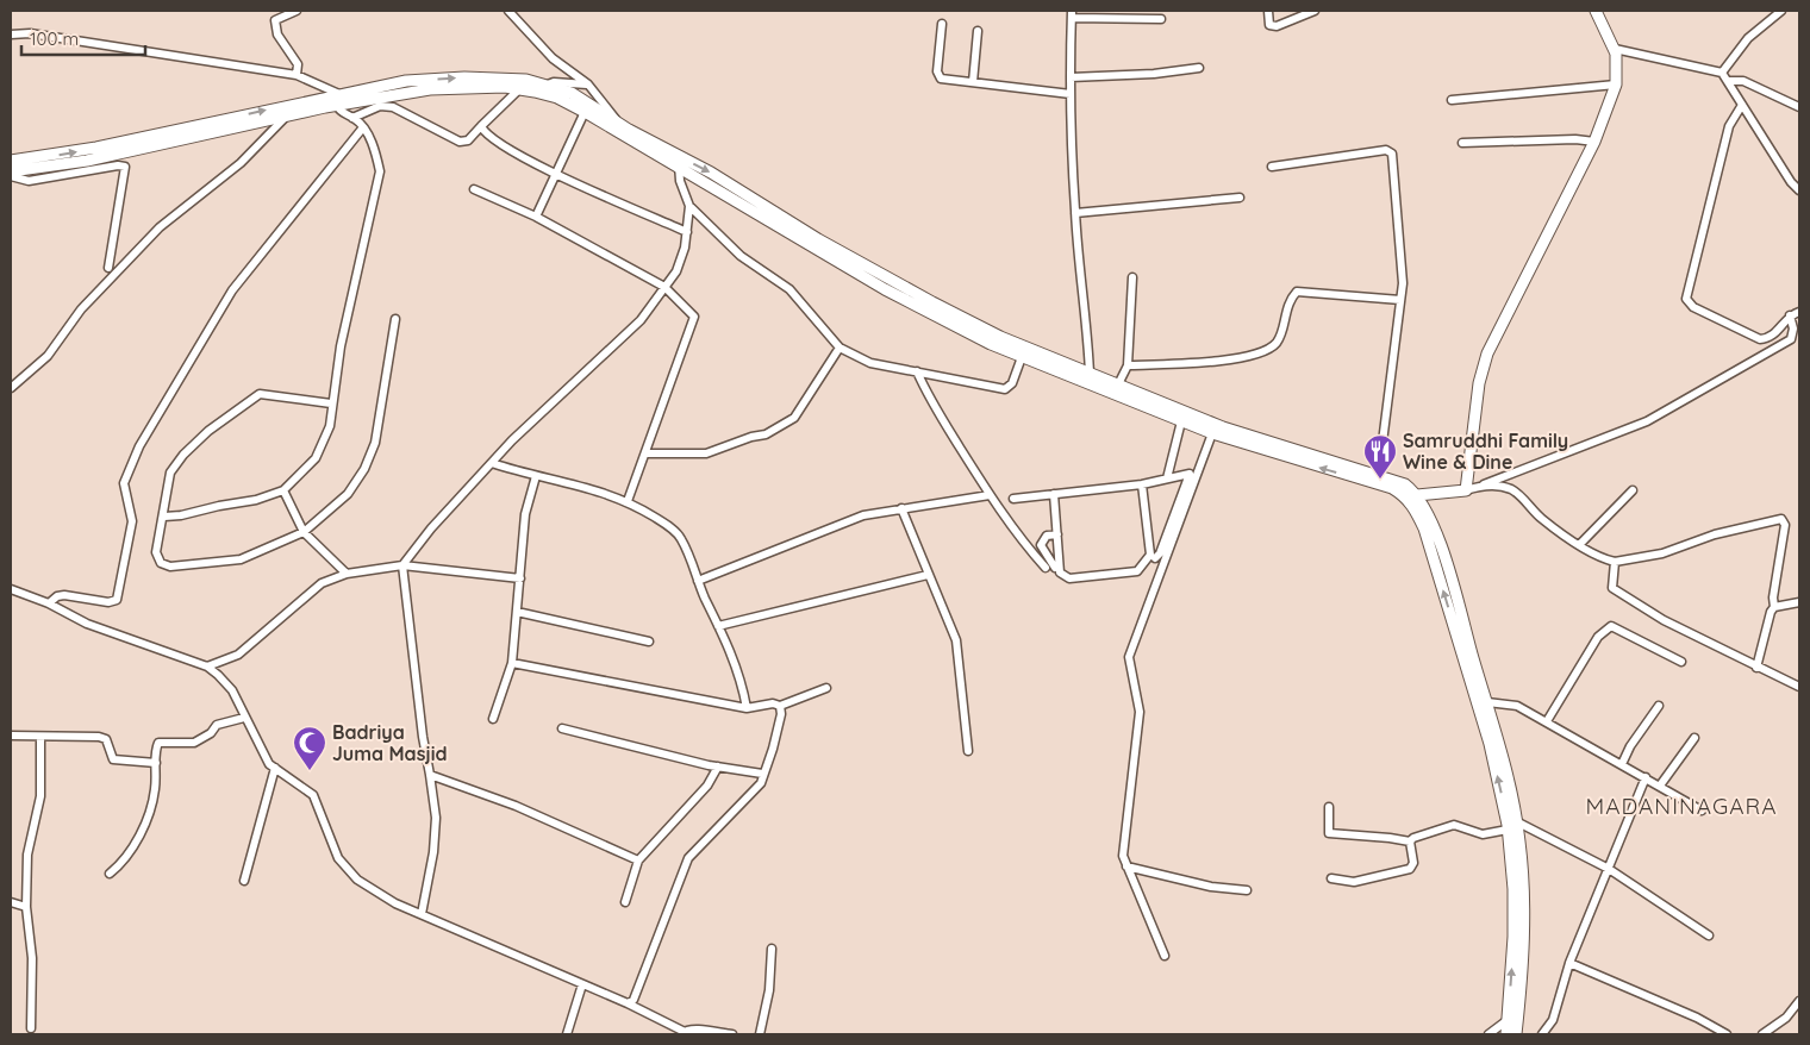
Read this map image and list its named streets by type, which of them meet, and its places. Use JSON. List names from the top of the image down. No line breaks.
{"districts":["MADANINAGARA"],"places":{"restaurant":["Samruddhi Family Wine & Dine"],"mosque":["Badriya Juma Masjid"]},"scale_bar":"100 m"}
